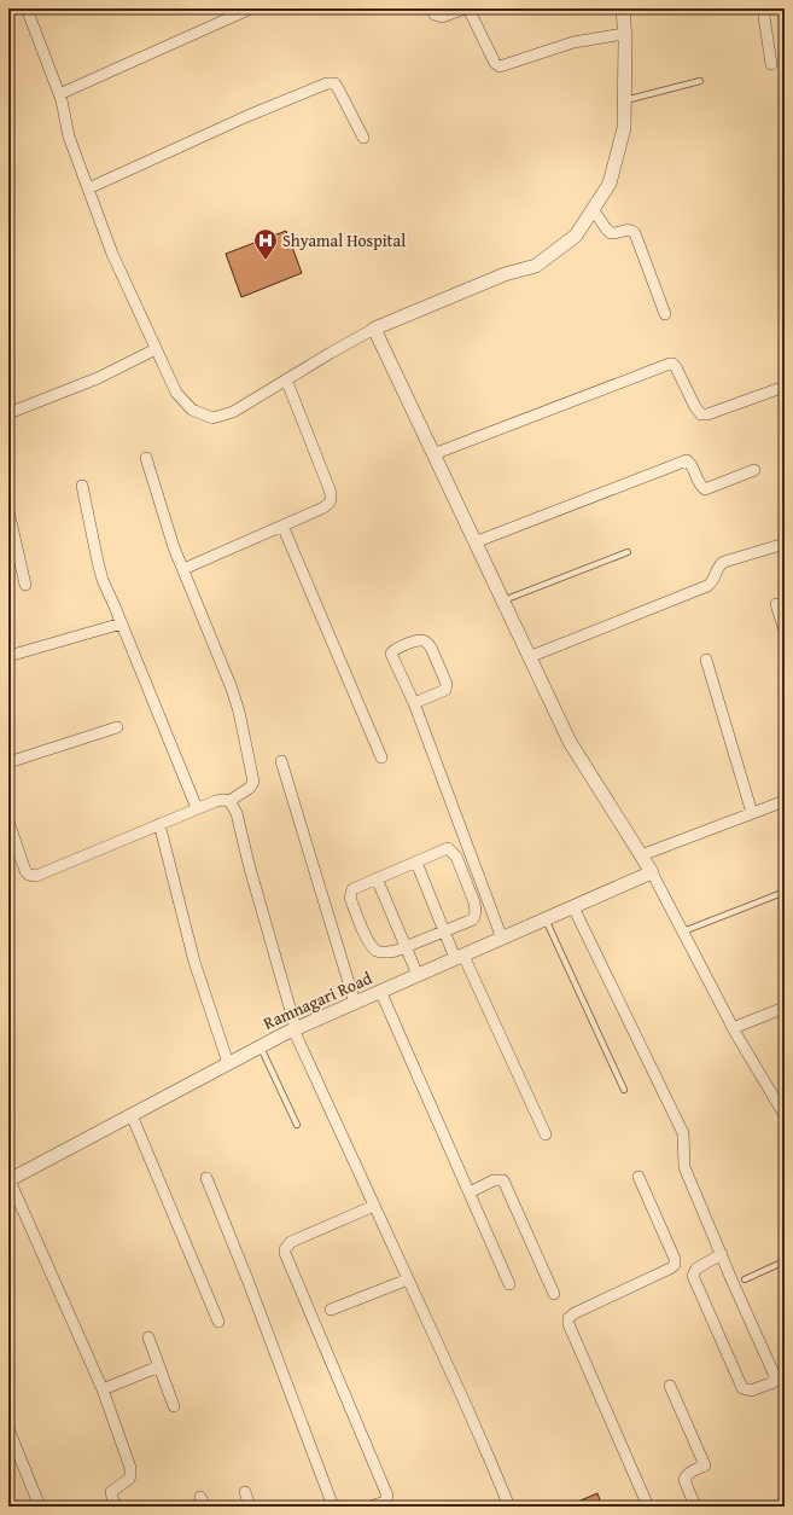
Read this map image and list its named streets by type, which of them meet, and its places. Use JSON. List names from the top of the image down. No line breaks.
{"streets":{"street":["Ramnagari Road"]},"places":{"hospital":["Shyamal Hospital"]}}
